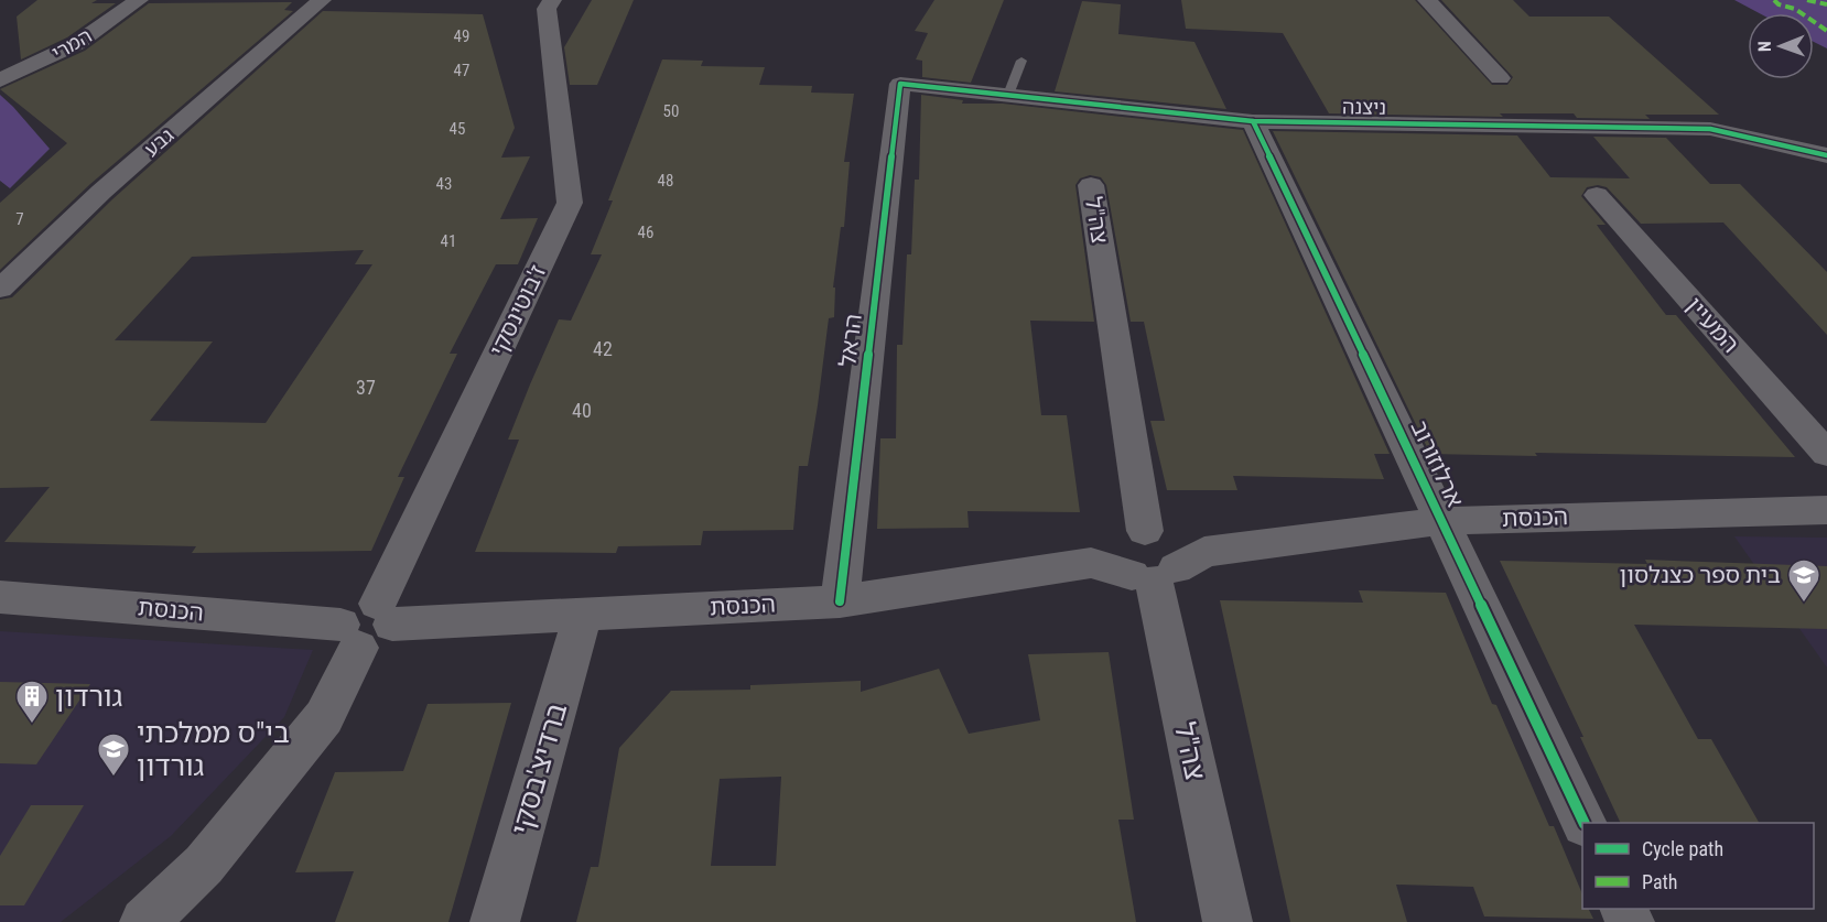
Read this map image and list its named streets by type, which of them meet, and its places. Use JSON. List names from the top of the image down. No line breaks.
{"streets":{"street":["המרי","ניצנה","גבע","צה\"ל","ז'בוטינסקי","המעיין","הראל","ארלוזורוב","הכנסת","ברדיצ'בסקי"]},"crossings":[["ניצנה","הראל"],["ניצנה","ארלוזורוב"],["צה\"ל","הכנסת"],["ז'בוטינסקי","הכנסת"],["הראל","הכנסת"],["ארלוזורוב","הכנסת"],["הכנסת","ברדיצ'בסקי"]],"places":{"school or university":["בית ספר כצנלסון","בי\"ס ממלכתי גורדון"],"building":["גורדון"]},"house_numbers":["49","47","50","45","48","43","7","46","41","42","37","40"],"legend":["Cycle path","Path"],"north":"left"}
